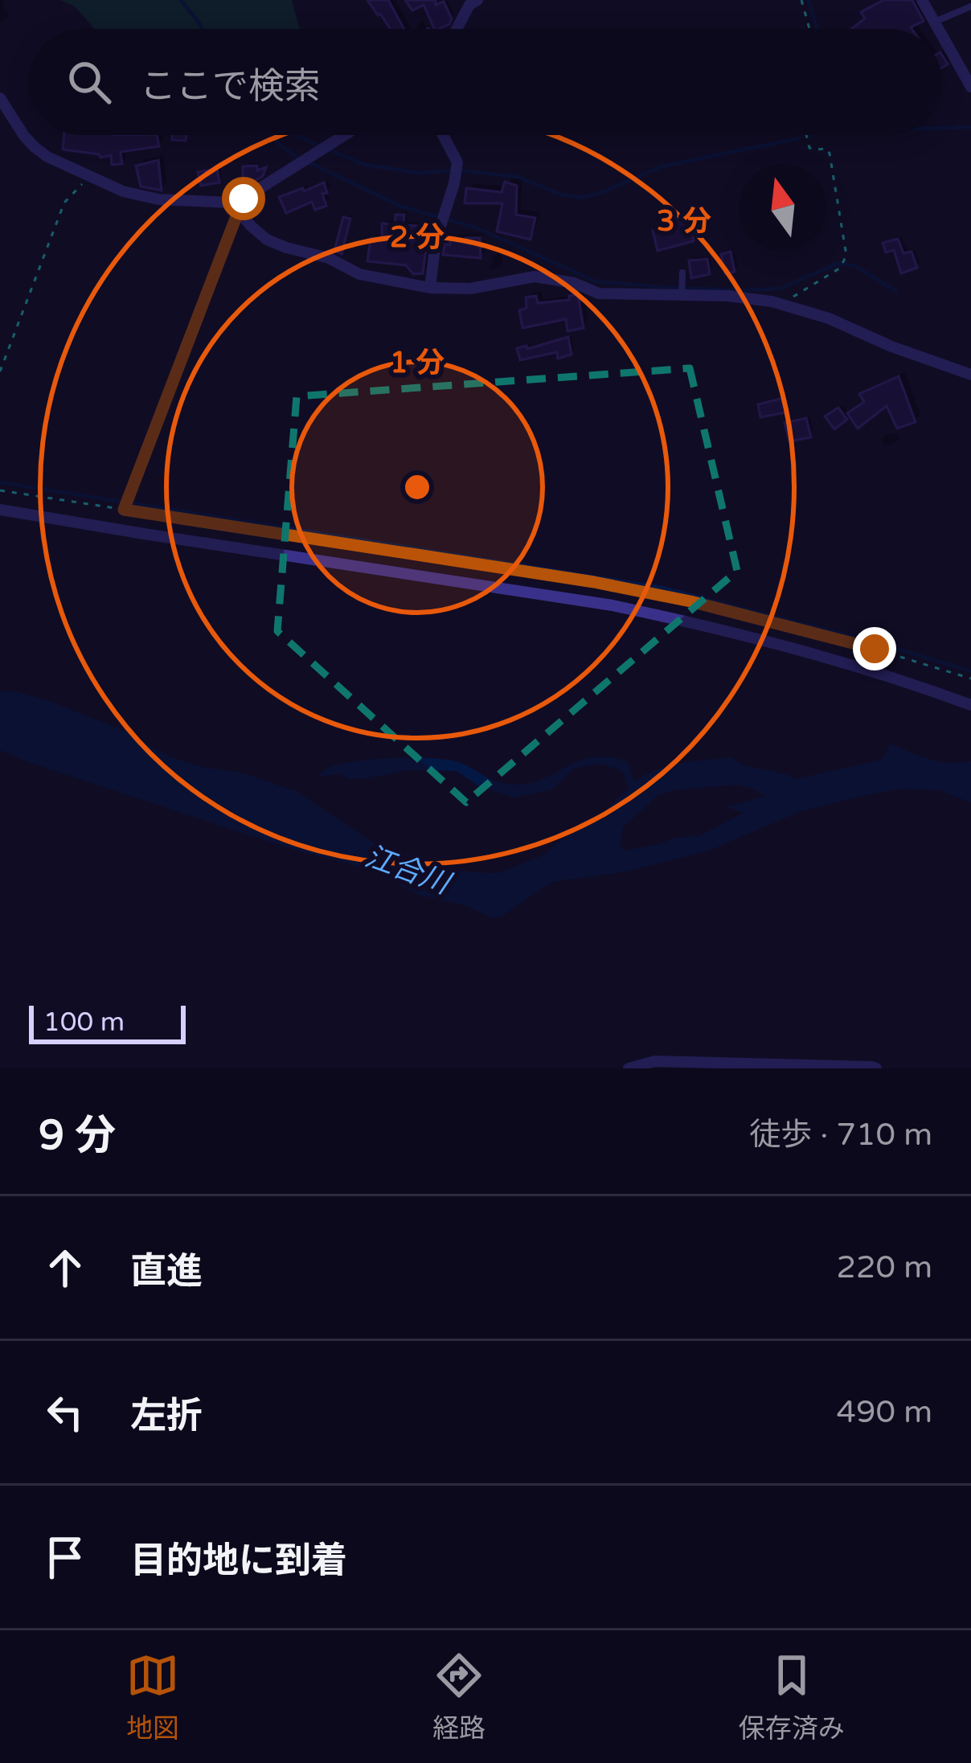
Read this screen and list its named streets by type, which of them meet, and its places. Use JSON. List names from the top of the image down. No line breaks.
{"water":["江合川"],"scale_bar":"100 m","north":"top","page":{"search":"ここで検索","scale":"100 m","heading":["9 分","徒歩 · 710 m"],"list":[["直進","220 m"],["左折","490 m"],"目的地に到着"],"nav":["地図","経路","保存済み"]},"rings":["3 分","2 分","1 分"]}
